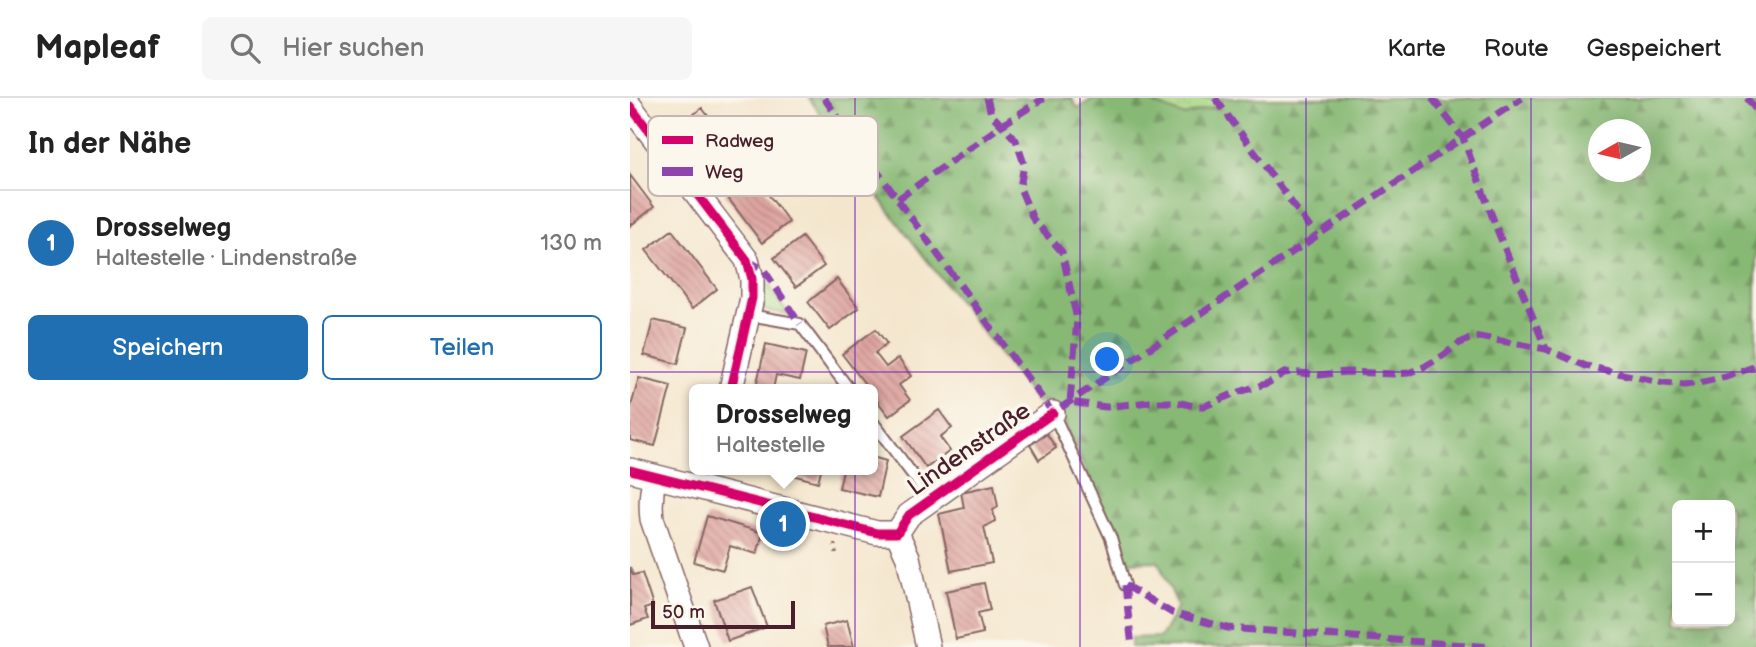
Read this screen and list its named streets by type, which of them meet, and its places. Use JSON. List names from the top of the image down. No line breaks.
{"streets":{"street":["Lindenstraße"]},"legend":["Radweg","Weg"],"scale_bar":"50 m","north":"left","page":{"header":"Mapleaf","search":"Hier suchen","nav":["Karte","Route","Gespeichert"],"heading":"In der Nähe","list":[{"mark":"1","name":"Drosselweg","note":"Haltestelle · Lindenstraße","value":"130 m"}],"buttons":["Speichern","Teilen"],"popup":["Drosselweg","Haltestelle"],"pins":"1","map_buttons":["+","−"],"scale":"50 m"}}
